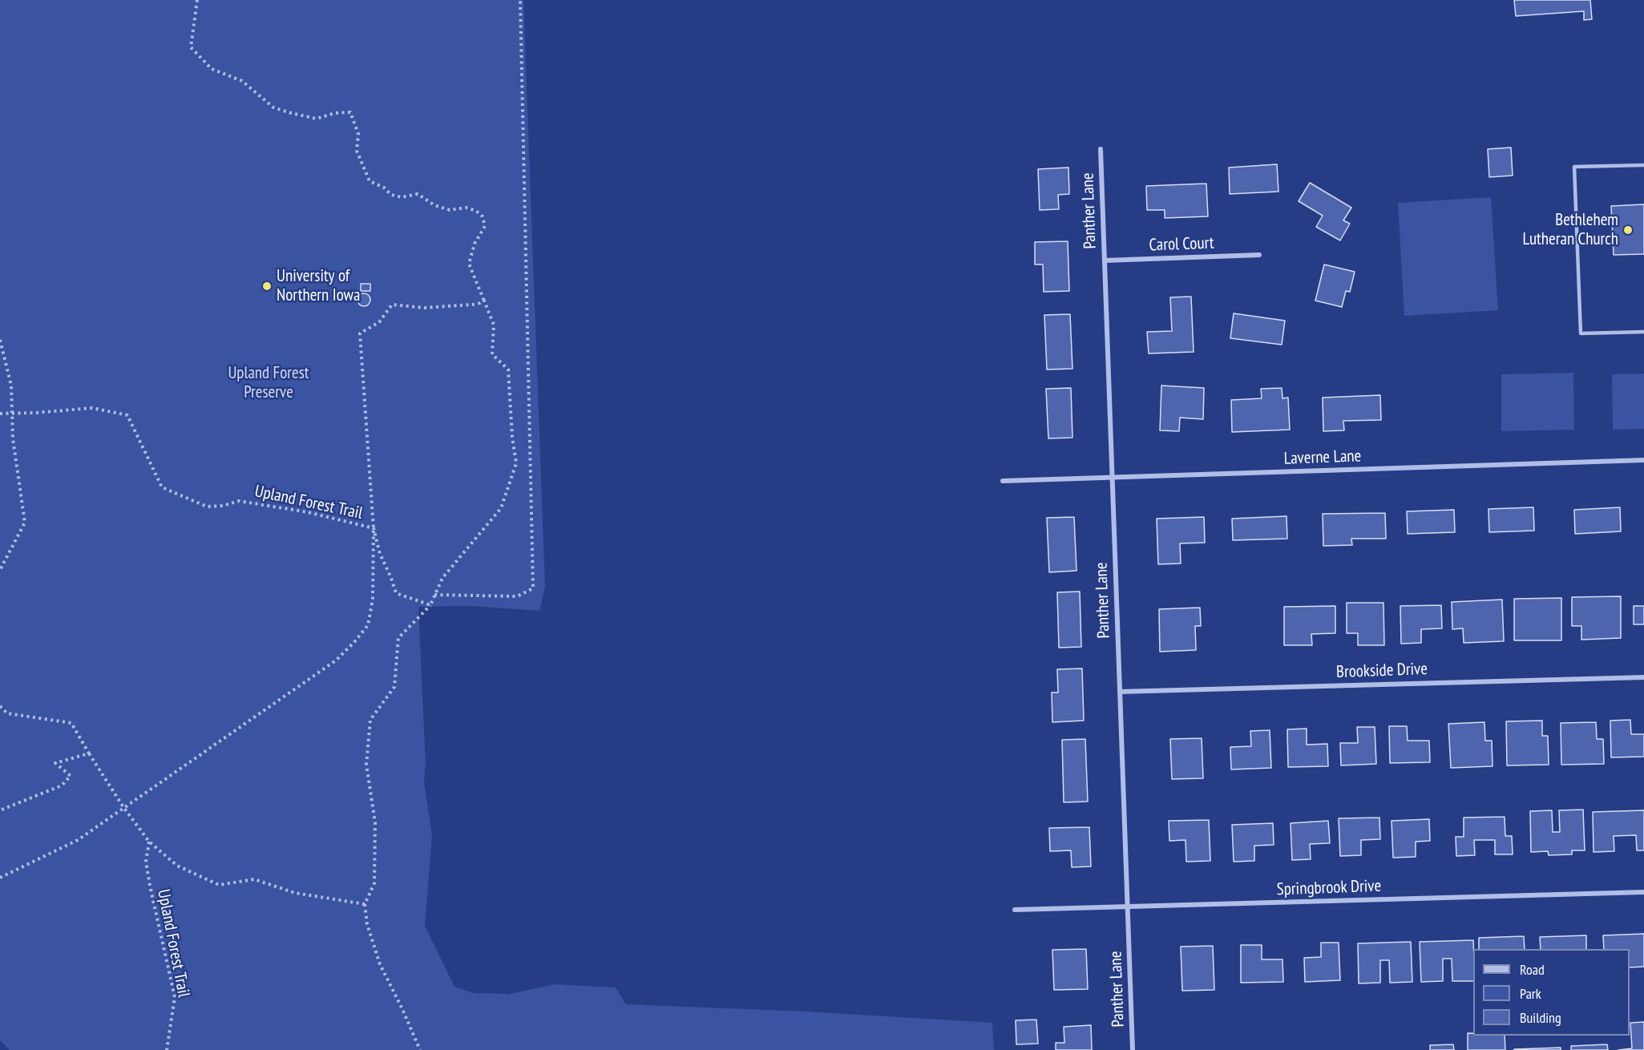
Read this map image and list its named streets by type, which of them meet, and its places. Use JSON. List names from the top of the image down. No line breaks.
{"streets":{"street":["Panther Lane","Carol Court","Laverne Lane","Brookside Drive","Springbrook Drive"],"path":["Upland Forest Trail"]},"crossings":[["Panther Lane","Carol Court"],["Panther Lane","Laverne Lane"],["Panther Lane","Brookside Drive"],["Panther Lane","Springbrook Drive"]],"parks":["Upland Forest Preserve"],"places":["Bethlehem Lutheran Church","University of Northern Iowa"],"legend":["Road","Park","Building"]}
